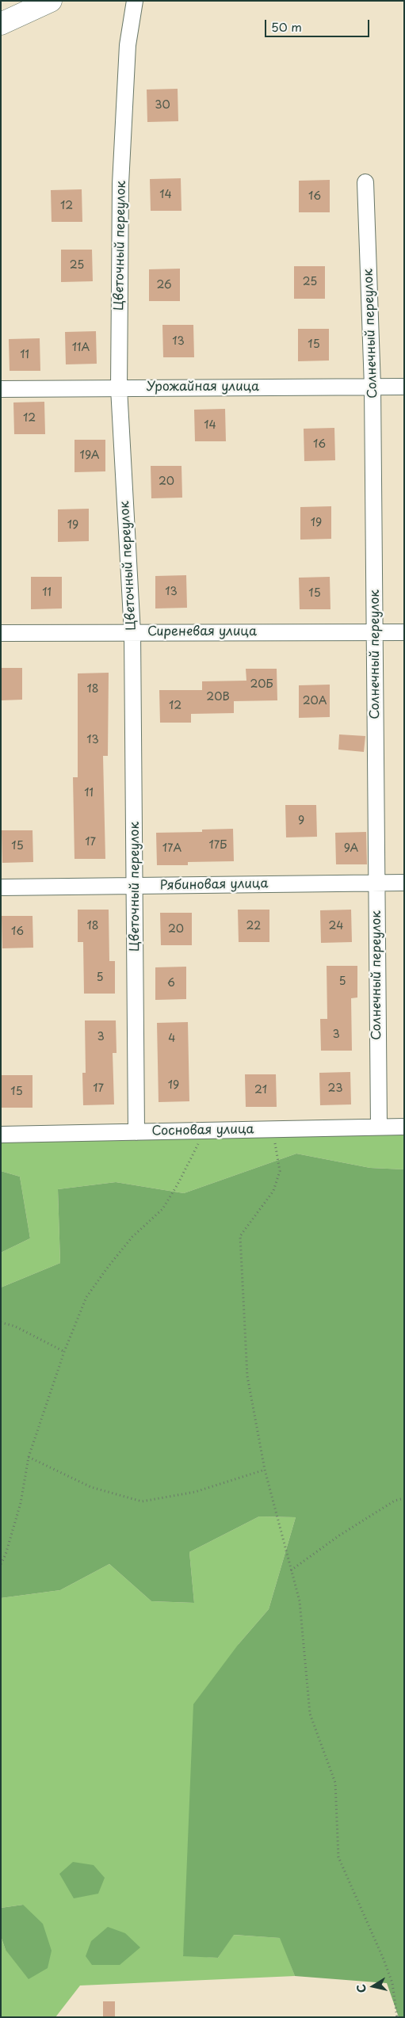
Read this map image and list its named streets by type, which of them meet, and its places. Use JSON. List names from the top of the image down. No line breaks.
{"streets":{"street":["Цветочный переулок","Солнечный переулок","Урожайная улица","Сиреневая улица","Рябиновая улица","Сосновая улица"]},"crossings":[["Цветочный переулок","Урожайная улица"],["Цветочный переулок","Сиреневая улица"],["Цветочный переулок","Рябиновая улица"],["Цветочный переулок","Сосновая улица"],["Солнечный переулок","Урожайная улица"],["Солнечный переулок","Сиреневая улица"],["Солнечный переулок","Рябиновая улица"],["Солнечный переулок","Сосновая улица"]],"house_numbers":["30","14","16","12","25","25","26","13","15","11А","11","12","14","16","19А","20","19","19","13","11","15","20Б","18","20В","20А","12","13","11","9","17","17Б","15","17А","9А","18","22","24","20","16","5","5","6","3","3","4","19","17","23","21","15"],"scale_bar":"50 m","north":"left"}
